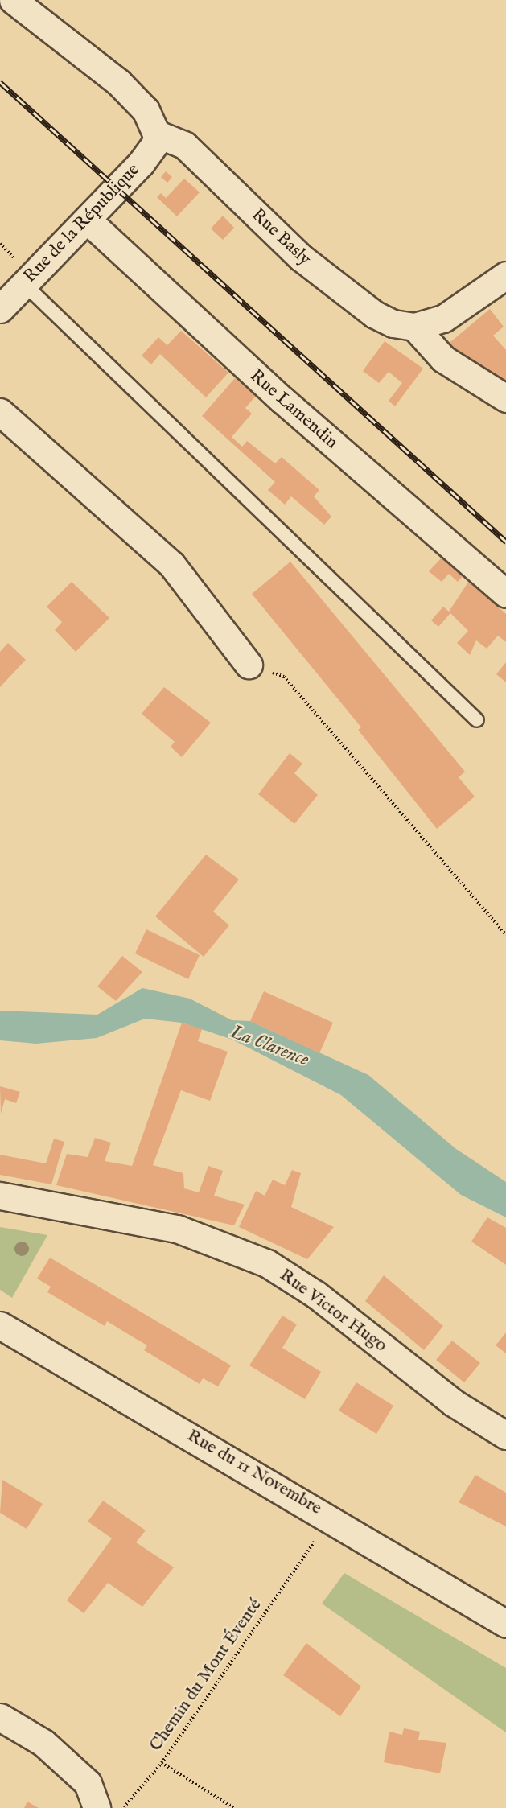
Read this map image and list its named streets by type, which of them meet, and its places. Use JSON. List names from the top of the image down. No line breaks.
{"streets":{"street":["Rue de la République","Rue Basly","Rue Lamendin","Rue Victor Hugo","Rue du 11 Novembre"],"path":["Chemin du Mont Éventé"]},"crossings":[["Rue de la République","Rue Basly"],["Rue de la République","Rue Lamendin"]],"water":["La Clarence"]}
